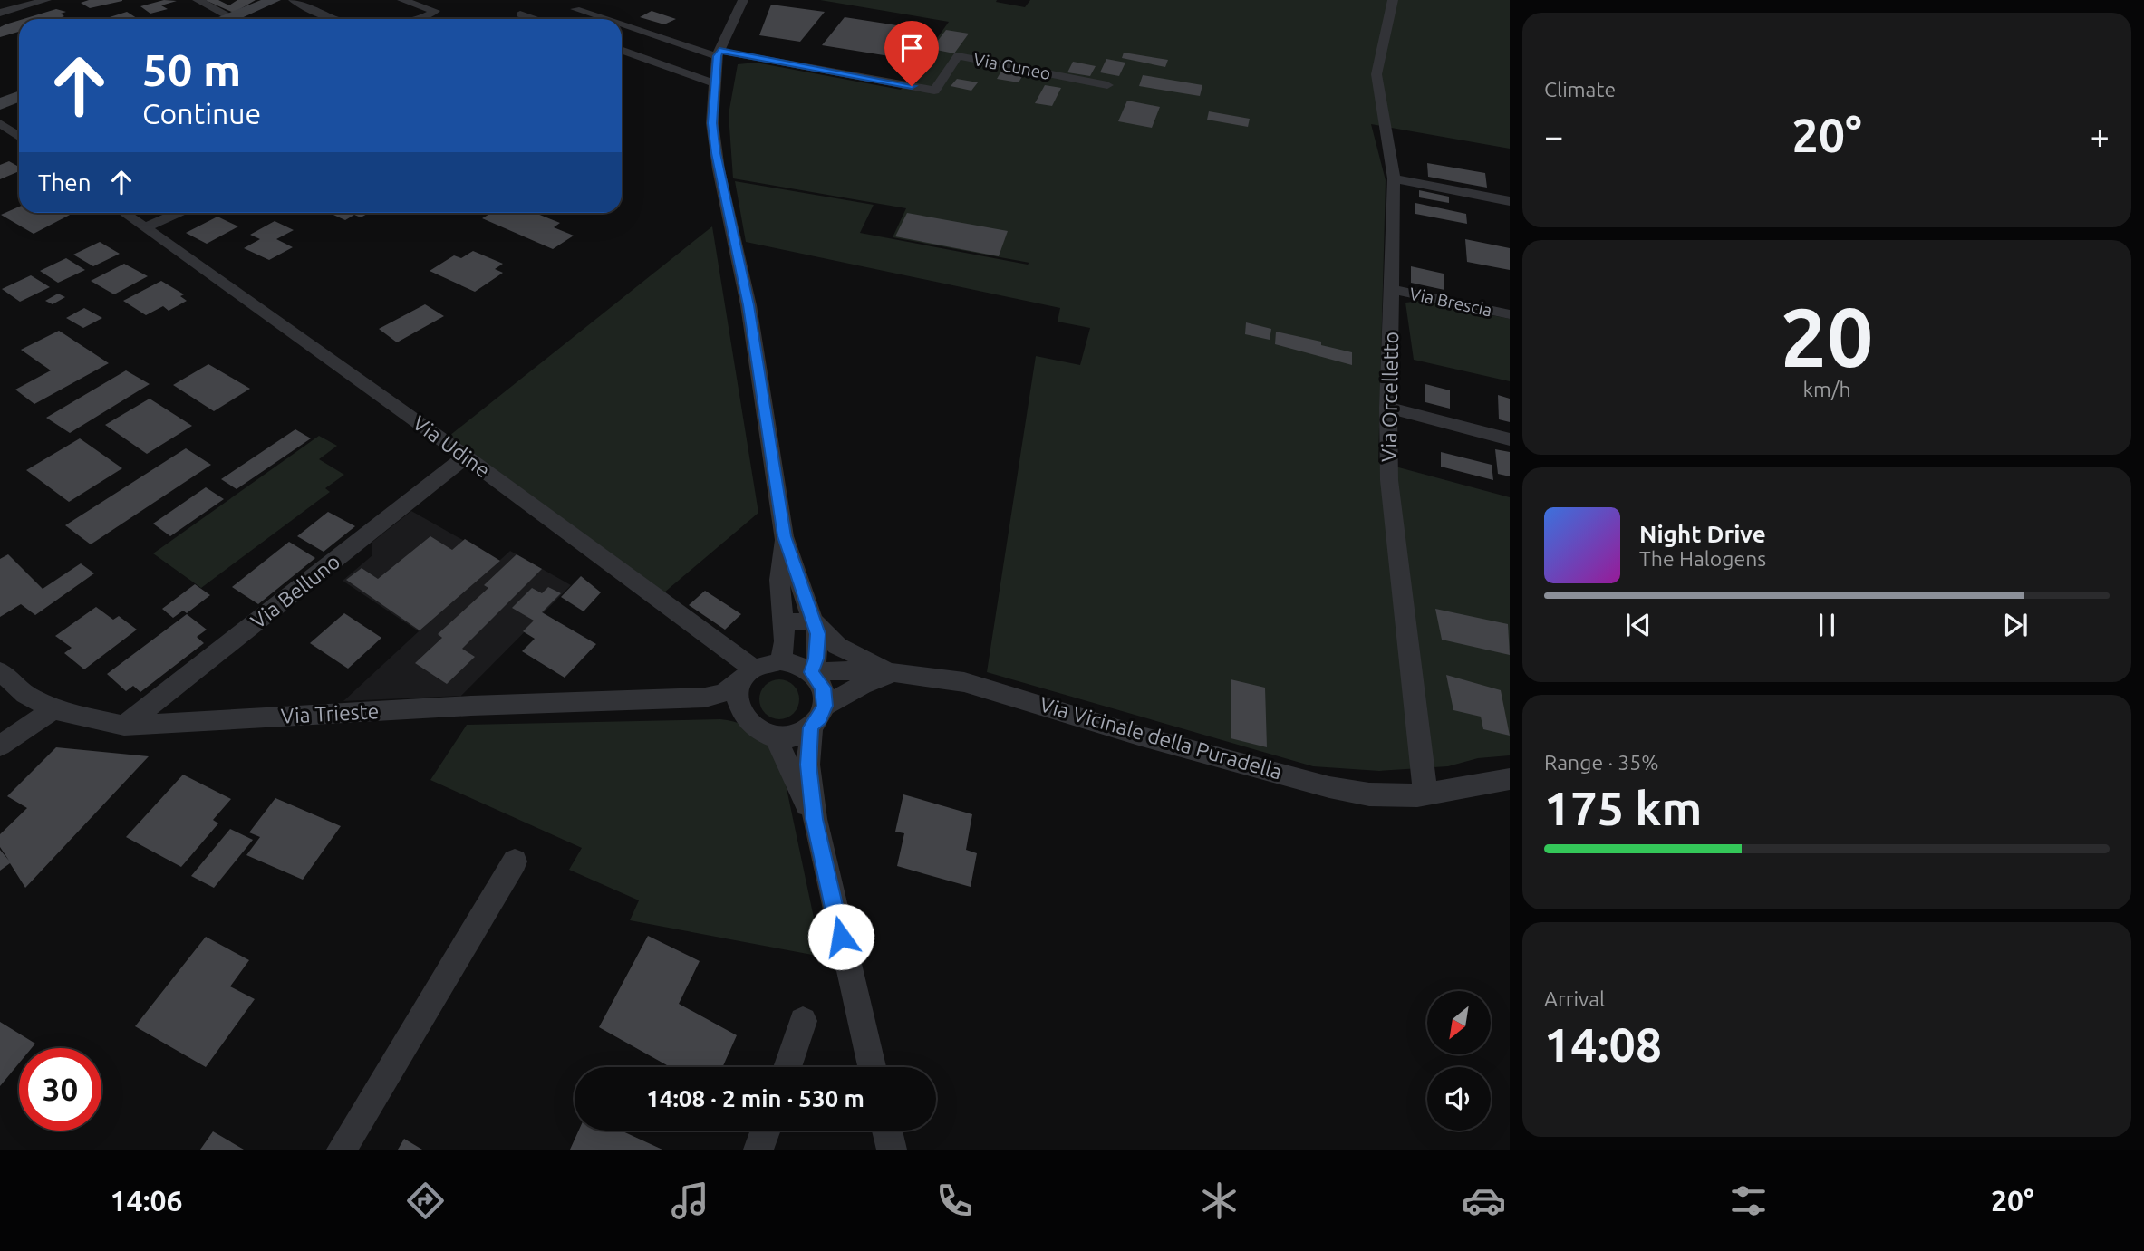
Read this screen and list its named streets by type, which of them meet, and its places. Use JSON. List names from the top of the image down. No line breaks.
{"streets":{"street":["Via Cuneo","Via Brescia","Via Orcelletto","Via Udine","Via Belluno","Via Trieste","Via Vicinale della Puradella"]},"crossings":[["Via Brescia","Via Orcelletto"],["Via Orcelletto","Via Vicinale della Puradella"],["Via Udine","Via Belluno"],["Via Udine","Via Trieste"],["Via Udine","Via Vicinale della Puradella"],["Via Belluno","Via Trieste"],["Via Trieste","Via Vicinale della Puradella"]],"north":"bottom left","page":{"tile":["Climate",["20","km/h"],["Range · 35%","175 km"],["Arrival","14:08"]],"turn":["50 m","Continue"],"heat":["−","20°","+"],"then":"Then","song":["Night Drive","The Halogens"],"limit":"30","trip":"14:08 · 2 min · 530 m","tabs":["14:06","20°"]}}
